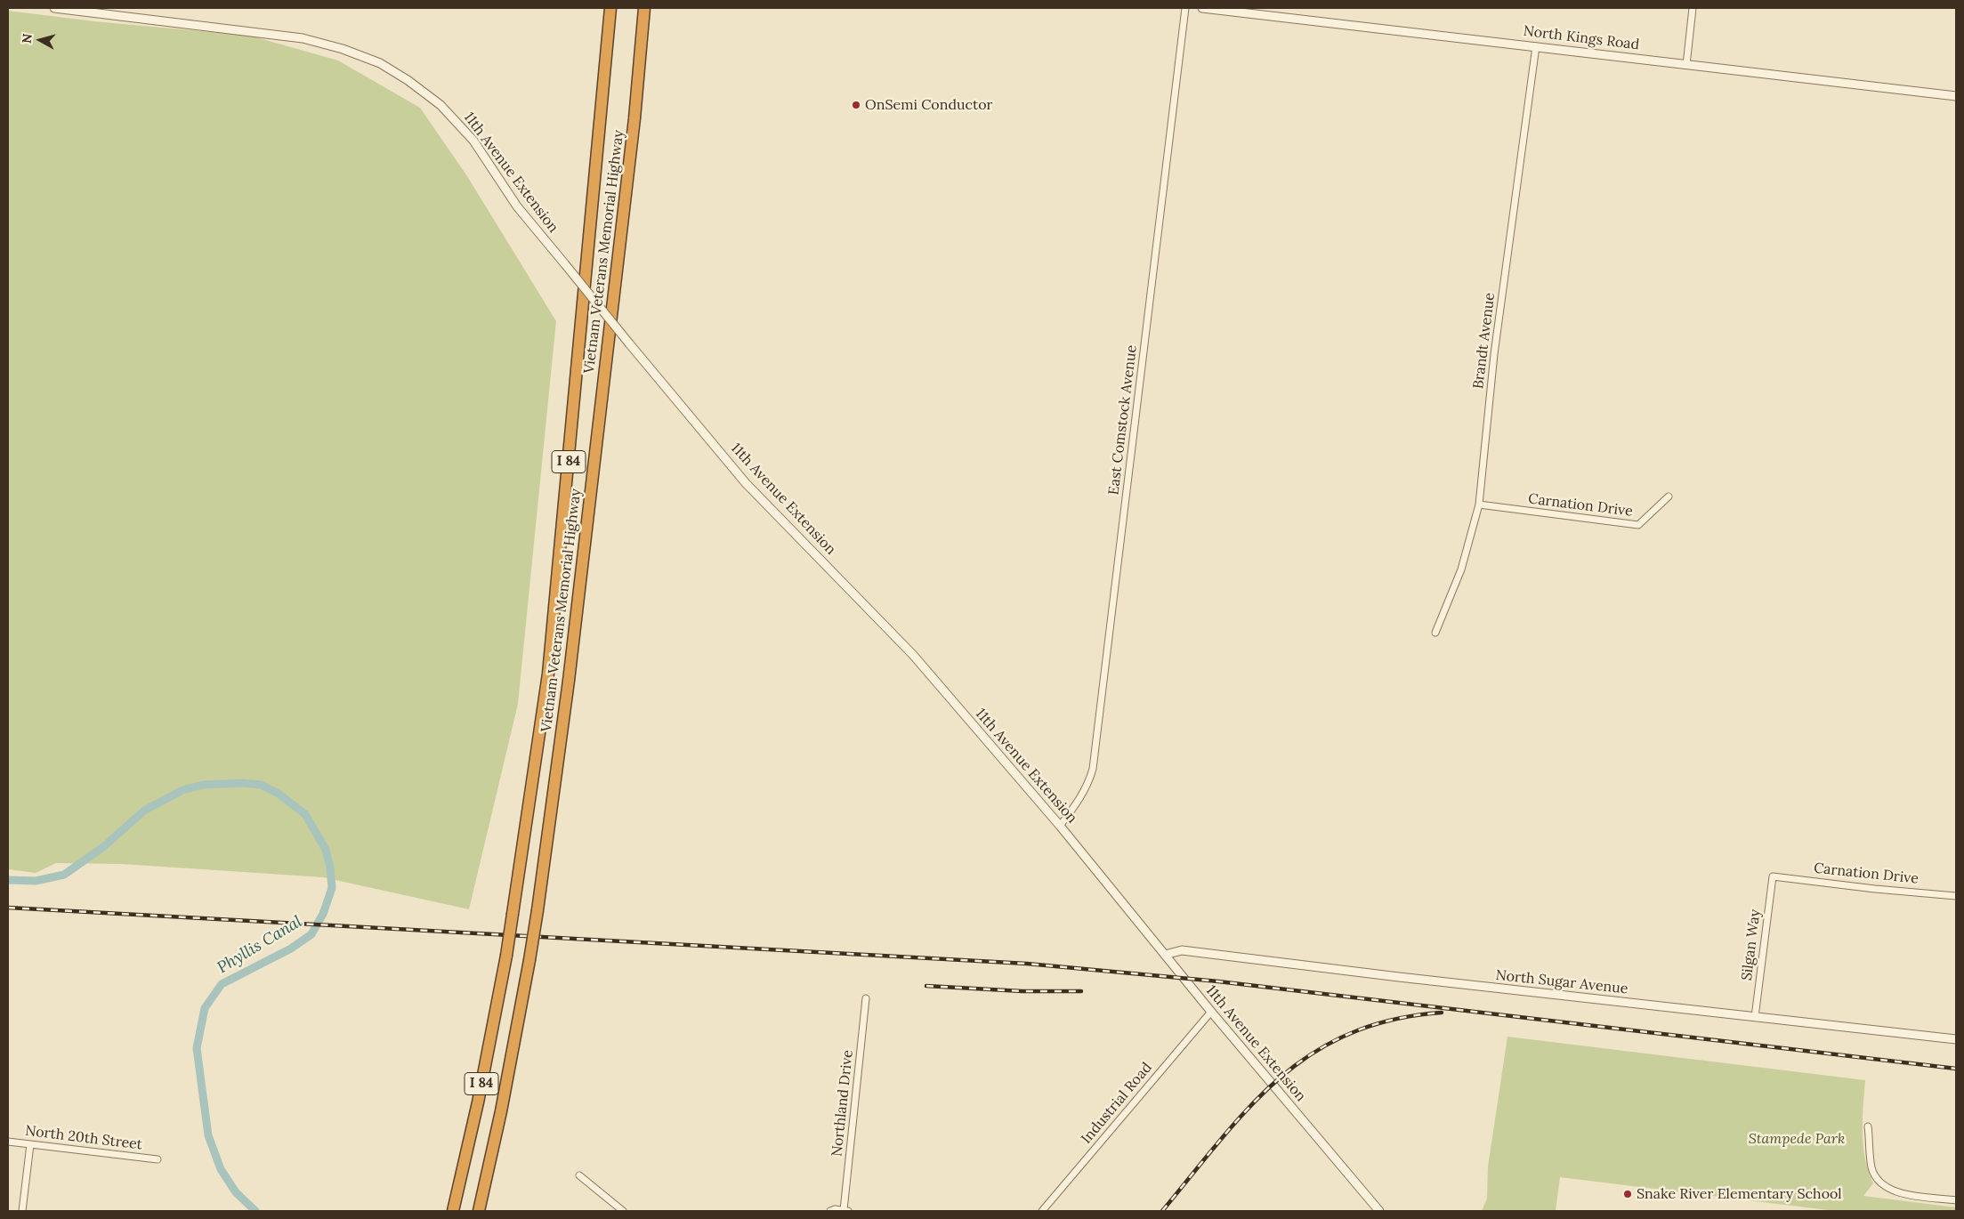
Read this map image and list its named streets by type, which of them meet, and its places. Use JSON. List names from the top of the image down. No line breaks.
{"streets":{"highway":["Vietnam Veterans Memorial Highway","I 84"],"street":["North Kings Road","11th Avenue Extension","Brandt Avenue","East Comstock Avenue","Carnation Drive","Silgan Way","North Sugar Avenue","Northland Drive","Industrial Road","North 20th Street"]},"crossings":[["North Kings Road","Brandt Avenue"],["11th Avenue Extension","East Comstock Avenue"],["11th Avenue Extension","North Sugar Avenue"],["11th Avenue Extension","Industrial Road"],["Brandt Avenue","Carnation Drive"],["Carnation Drive","Silgan Way"],["Silgan Way","North Sugar Avenue"]],"water":["Phyllis Canal"],"parks":["Stampede Park"],"places":["OnSemi Conductor","Snake River Elementary School"],"north":"left"}
